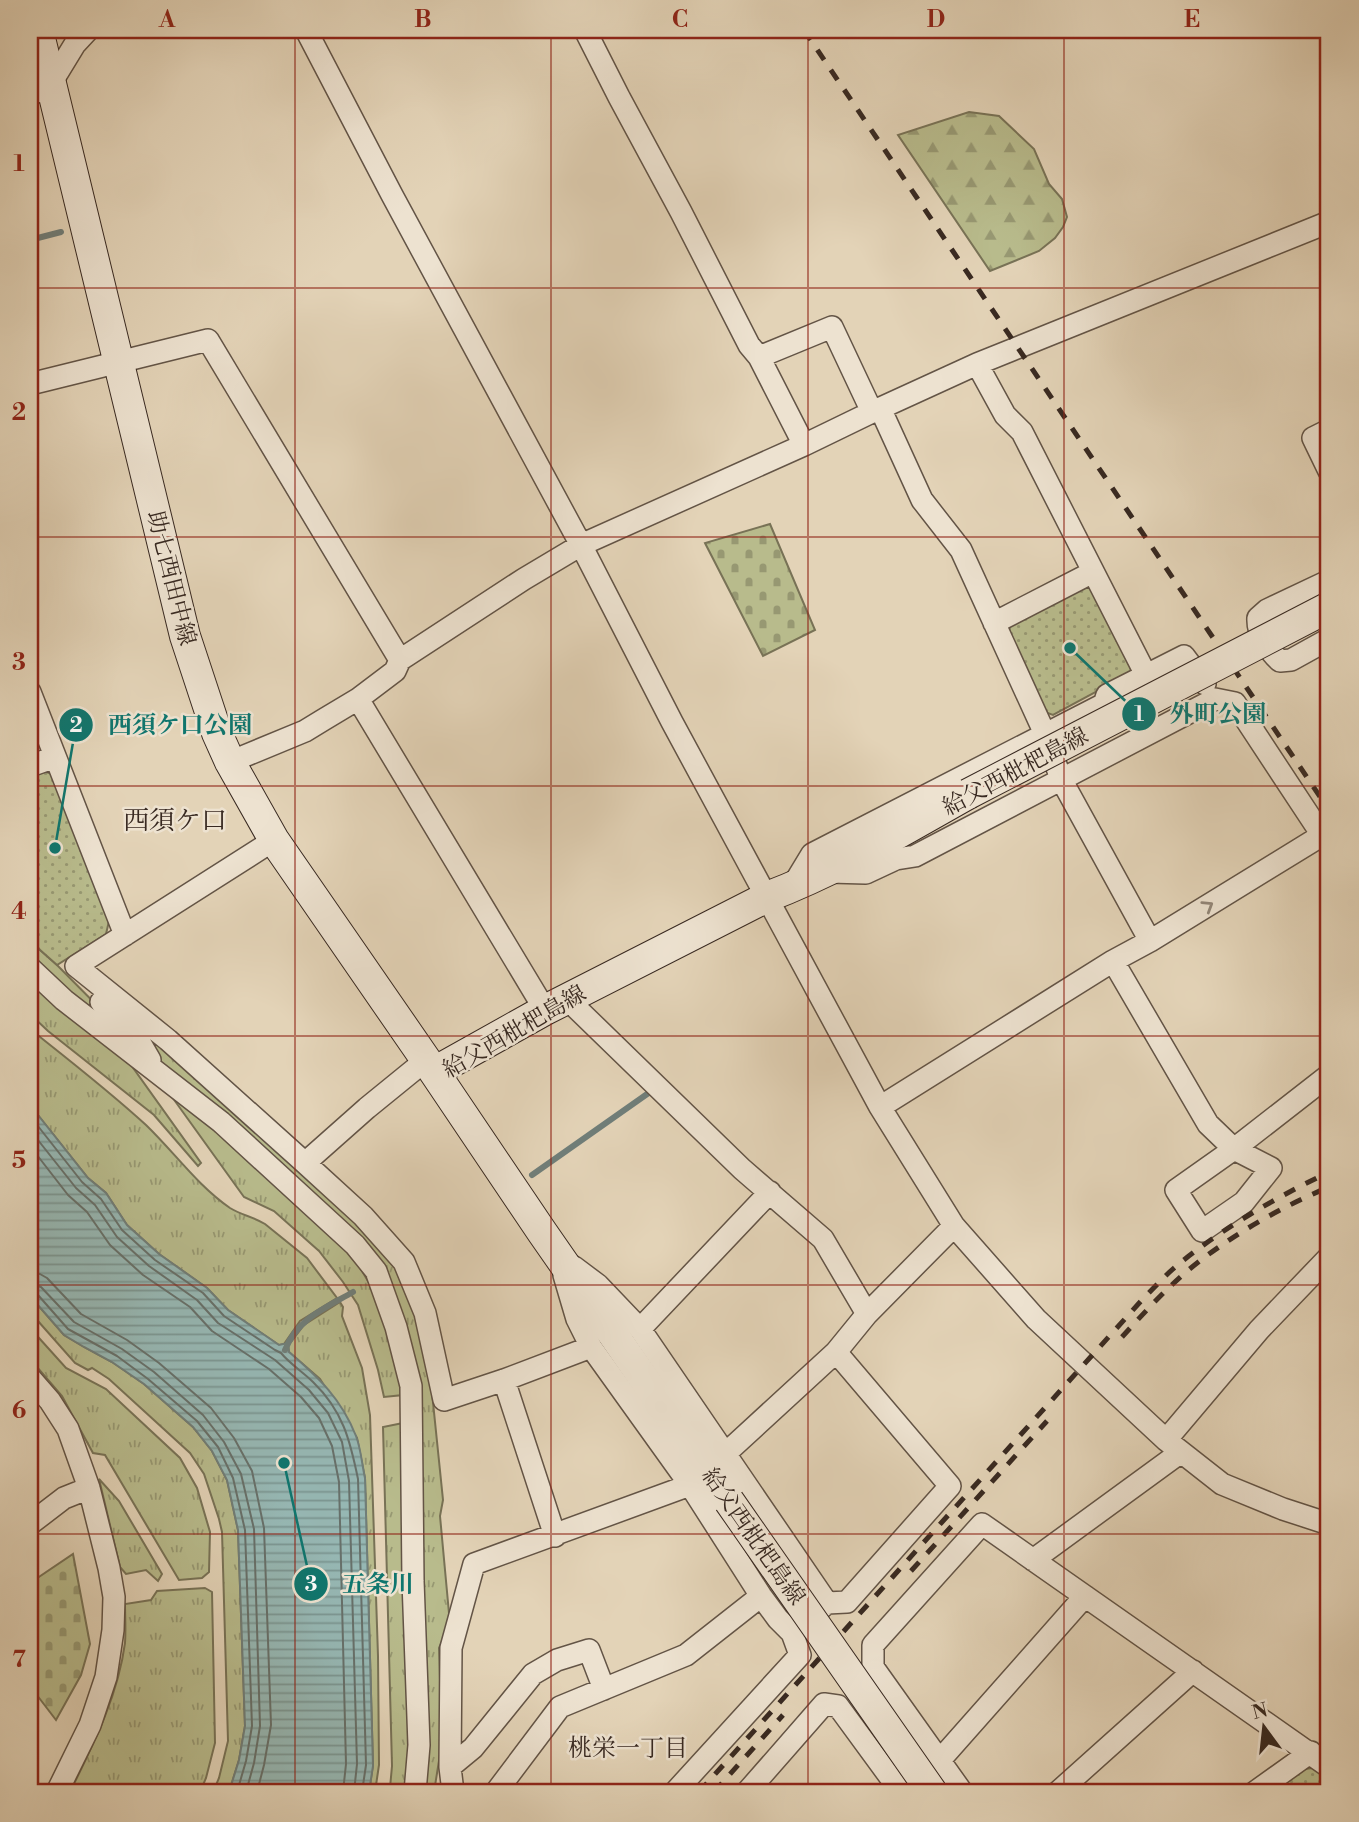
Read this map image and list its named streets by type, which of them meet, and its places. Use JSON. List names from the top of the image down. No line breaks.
{"streets":{"main road":["助七西田中線","給父西枇杷島線"]},"crossings":[["助七西田中線","給父西枇杷島線"]],"districts":["西須ケ口","桃栄一丁目"],"places":["外町公園","西須ケ口公園","五条川"],"north":"top","grid":{"columns":["A","B","C","D","E"],"rows":["1","2","3","4","5","6","7"]}}
